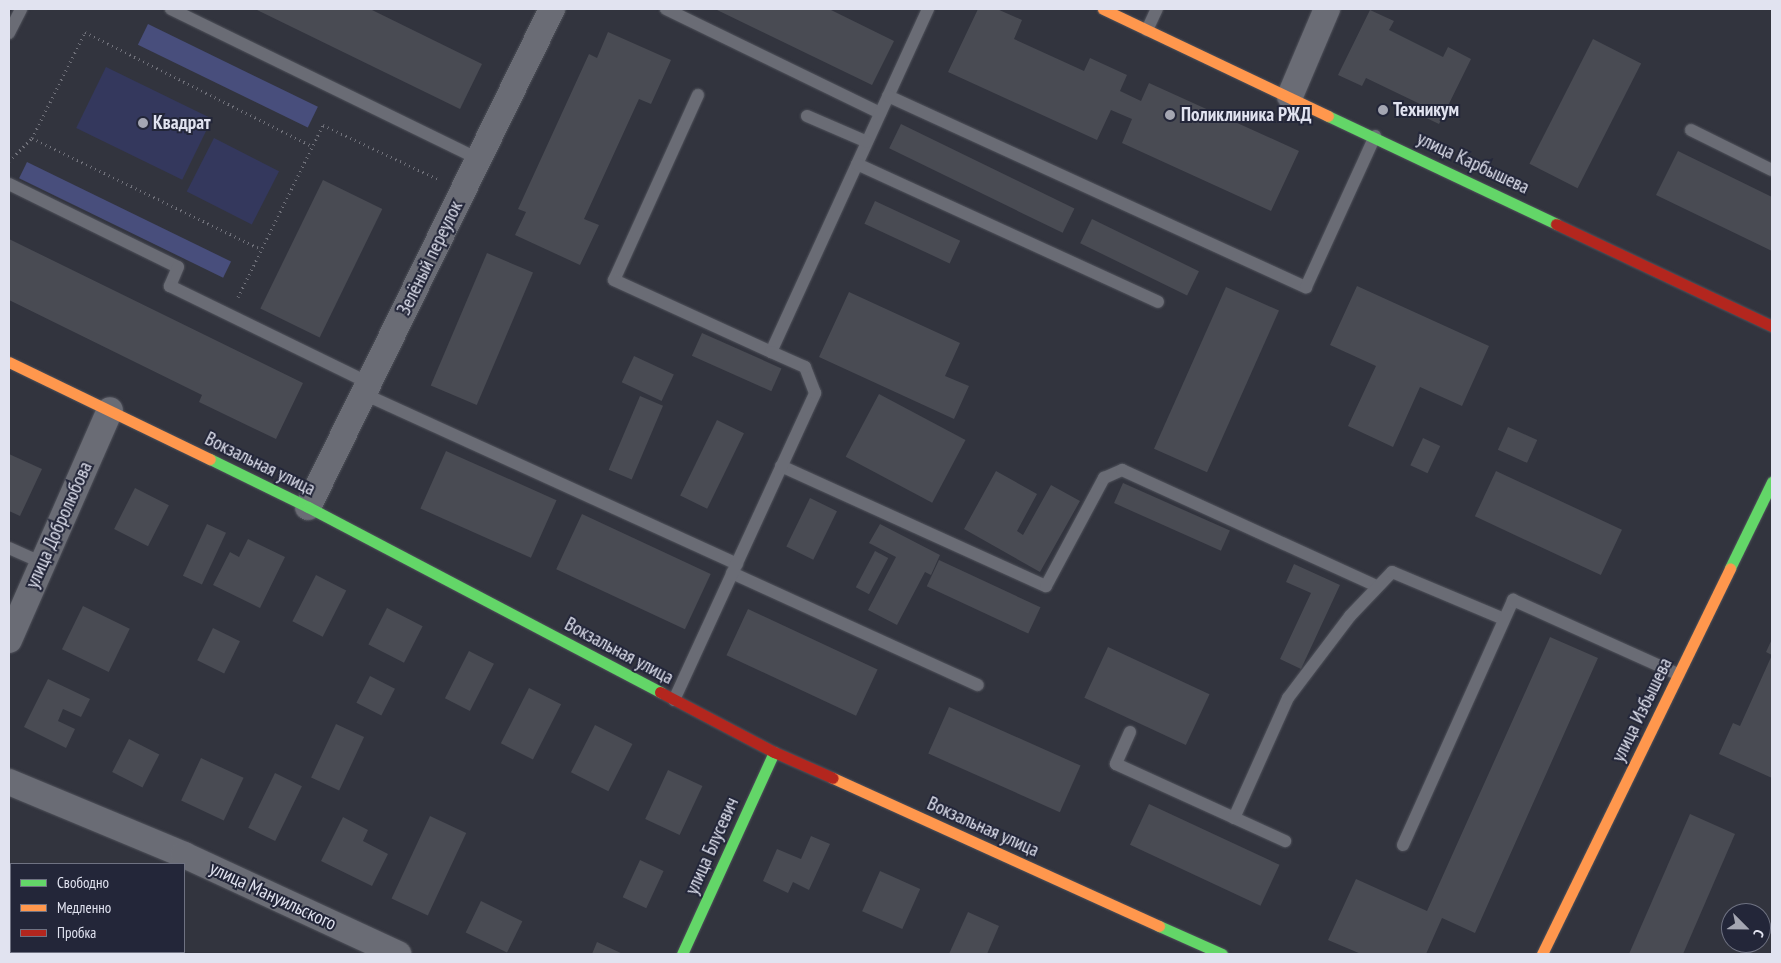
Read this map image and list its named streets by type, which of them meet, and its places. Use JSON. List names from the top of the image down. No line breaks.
{"streets":{"street":["улица Карбышева","Зелёный переулок","Вокзальная улица","улица Добролюбова","улица Избышева","улица Блусевич","улица Мануильского"]},"crossings":[["Зелёный переулок","Вокзальная улица"],["Вокзальная улица","улица Добролюбова"],["Вокзальная улица","улица Блусевич"]],"places":["Техникум","Поликлиника РЖД","Квадрат"],"legend":["Свободно","Медленно","Пробка"],"north":"bottom right"}
